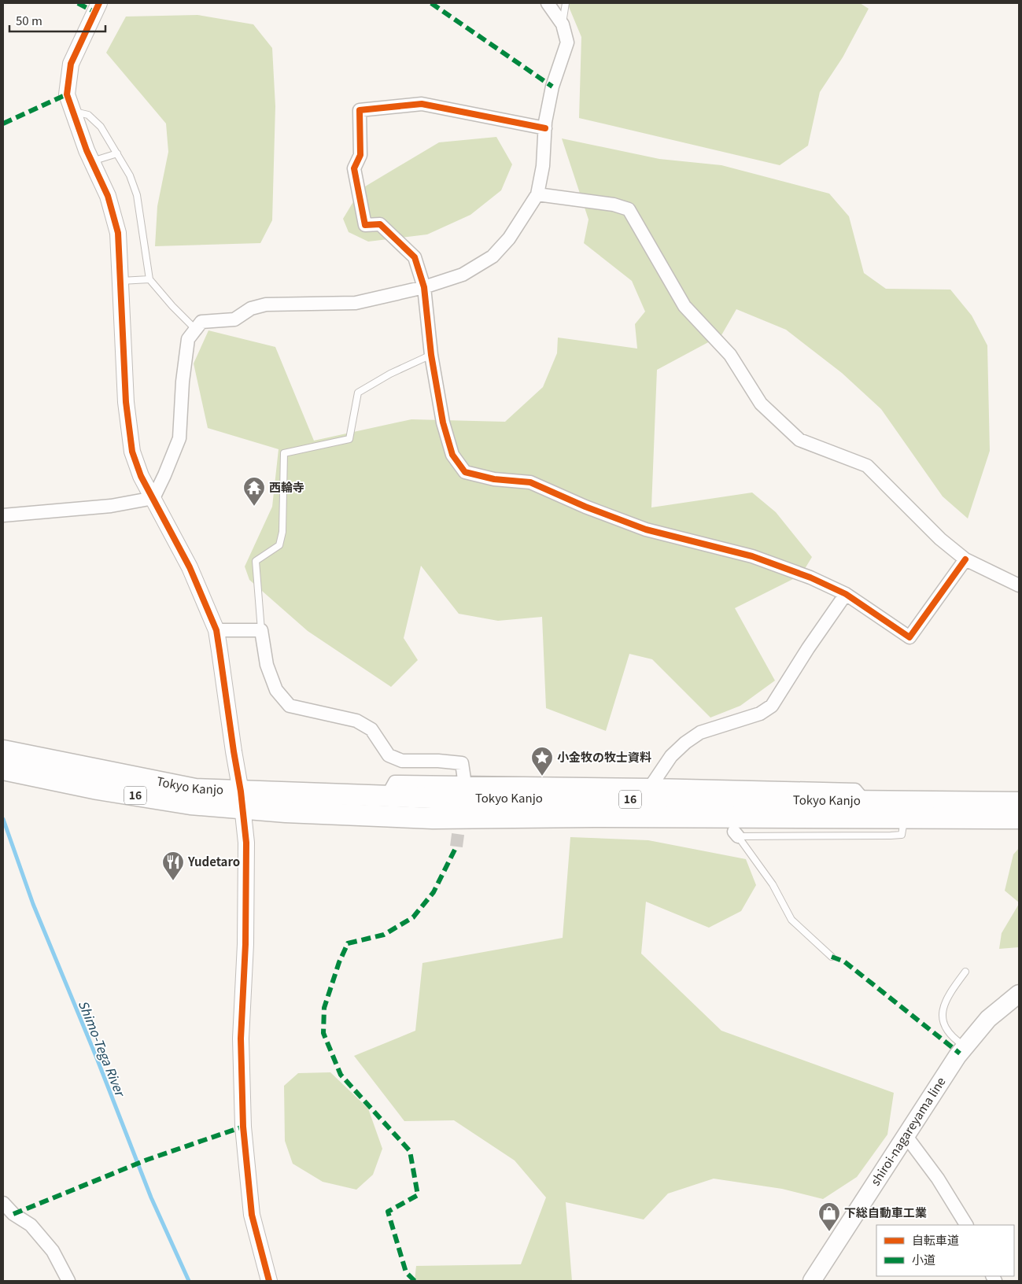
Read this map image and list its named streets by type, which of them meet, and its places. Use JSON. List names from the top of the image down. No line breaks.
{"streets":{"highway":["Tokyo Kanjo","16"],"main road":["shiroi-nagareyama line"]},"water":["Shimo-Tega River"],"places":{"temple":["西輪寺"],"place":["小金牧の牧士資料"],"restaurant":["Yudetaro"],"shop":["下総自動車工業"]},"legend":["自転車道","小道"],"scale_bar":"50 m"}
